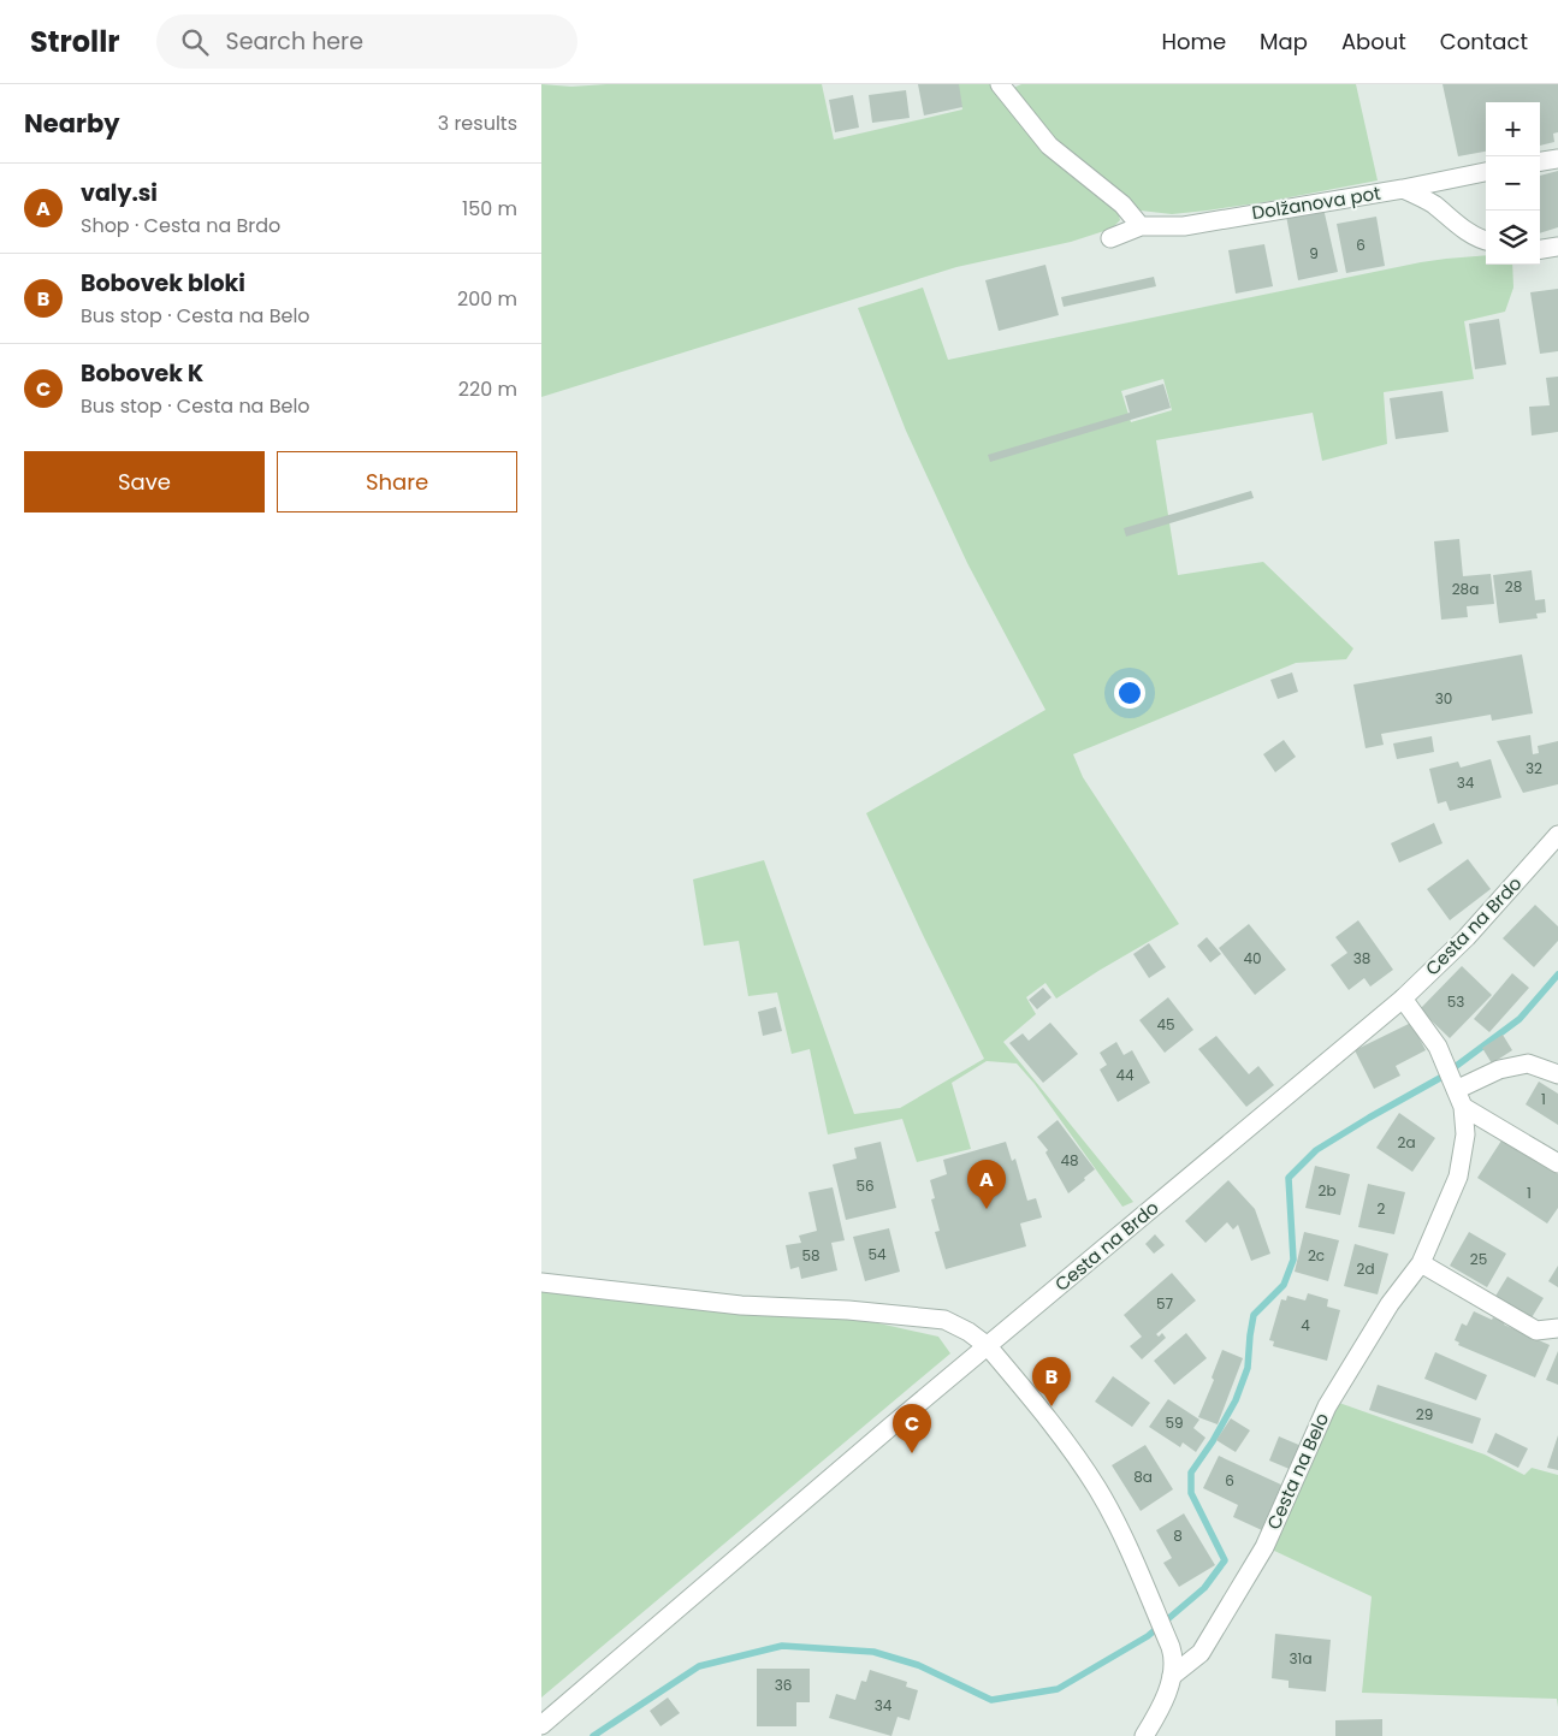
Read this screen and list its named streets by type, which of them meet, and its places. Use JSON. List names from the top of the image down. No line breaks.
{"streets":{"street":["Dolžanova pot","Cesta na Brdo","Cesta na Belo"]},"crossings":[["Cesta na Brdo","Cesta na Belo"]],"house_numbers":["6","9","28","28a","30","32","34","40","38","53","45","44","1","2a","48","56","2b","1","2","54","58","2c","25","2d","57","4","29","59","8a","6","8","31a","36","34"],"page":{"header":"Strollr","search":"Search here","nav":["Home","Map","About","Contact"],"heading":["Nearby","3 results"],"map_buttons":["+","−"],"list":[{"mark":"A","name":"valy.si","note":"Shop · Cesta na Brdo","value":"150 m"},{"mark":"B","name":"Bobovek bloki","note":"Bus stop · Cesta na Belo","value":"200 m"},{"mark":"C","name":"Bobovek K","note":"Bus stop · Cesta na Belo","value":"220 m"}],"buttons":["Save","Share"],"pins":["A","B","C"]}}
